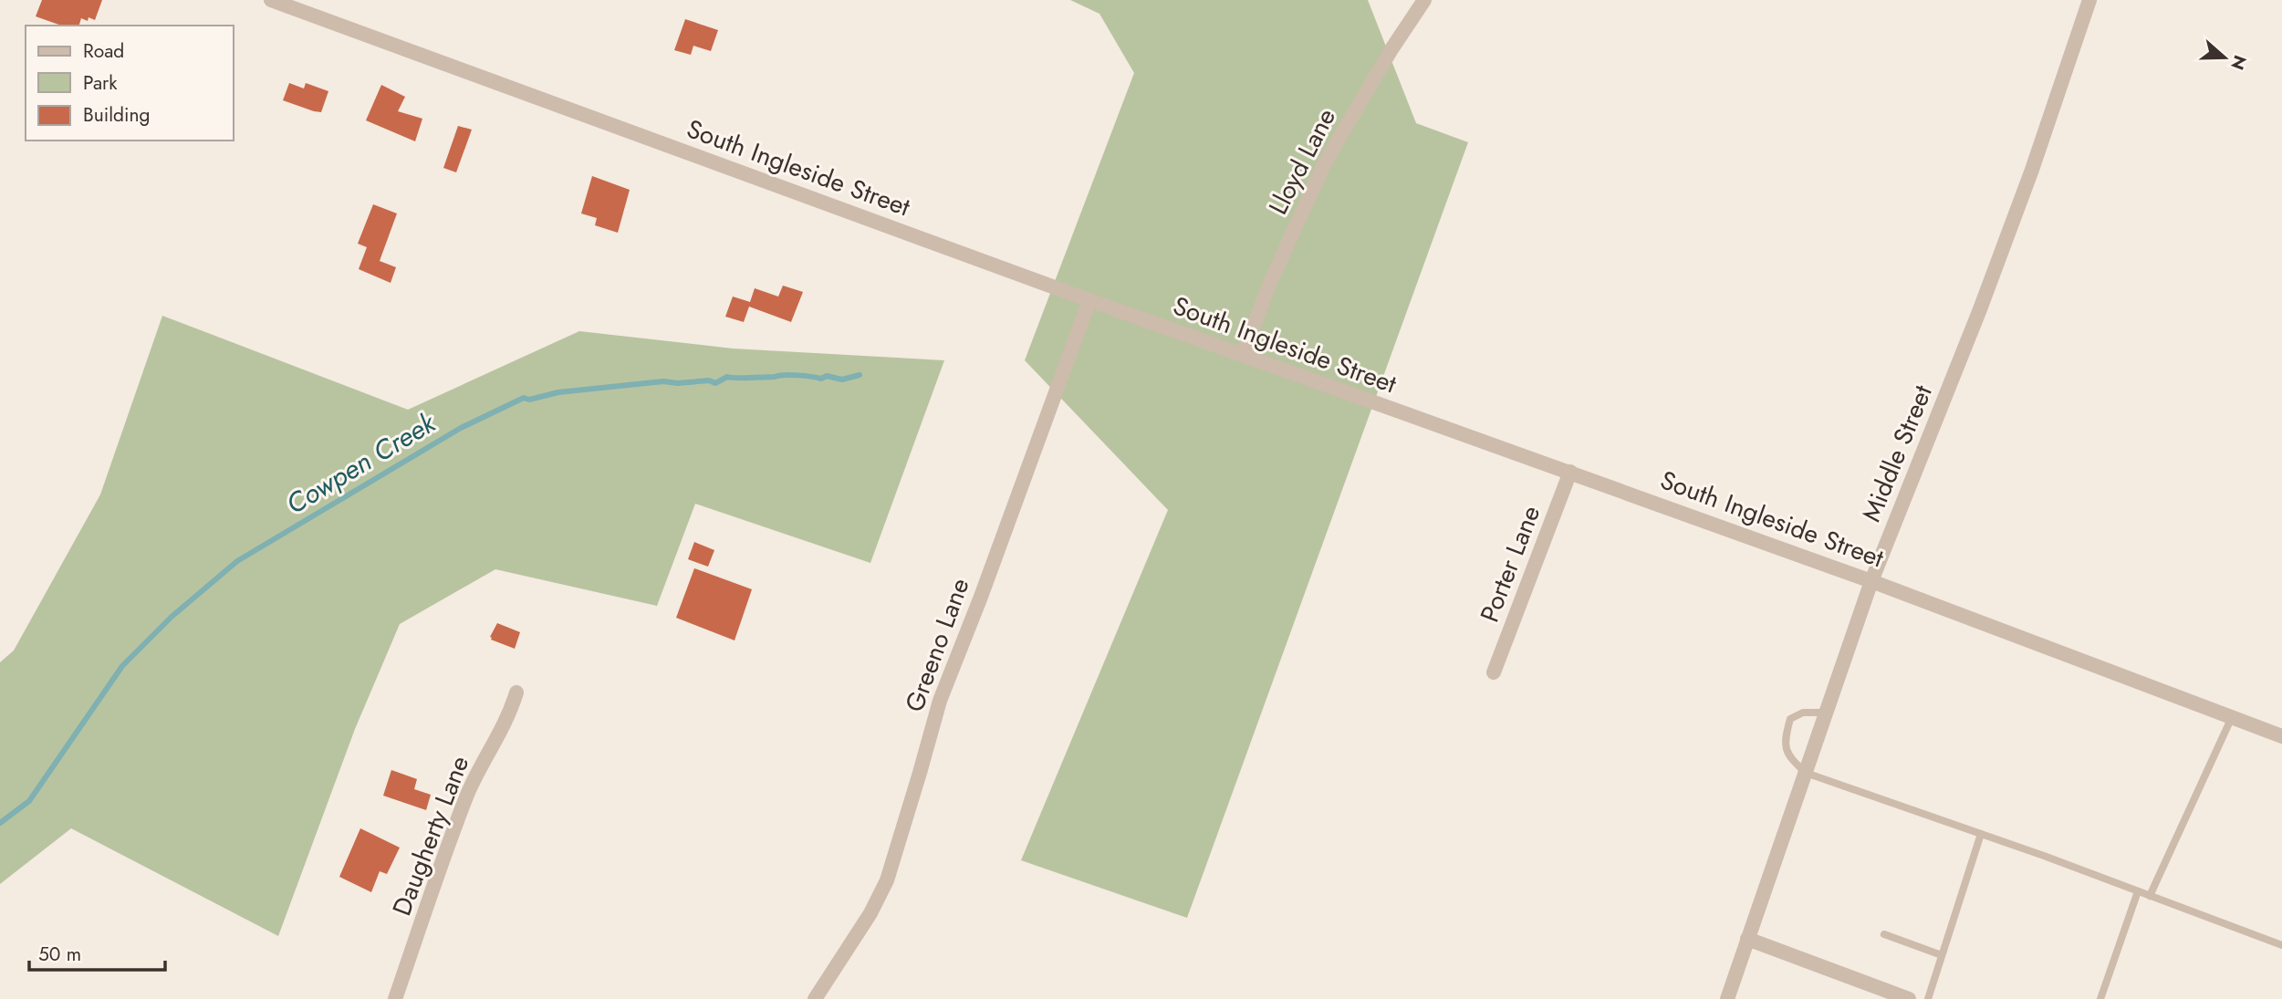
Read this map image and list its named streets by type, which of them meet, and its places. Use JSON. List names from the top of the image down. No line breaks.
{"streets":{"street":["Lloyd Lane","South Ingleside Street","Middle Street","Porter Lane","Greeno Lane","Daugherty Lane"]},"crossings":[["Lloyd Lane","South Ingleside Street"],["South Ingleside Street","Middle Street"],["South Ingleside Street","Porter Lane"],["South Ingleside Street","Greeno Lane"]],"water":["Cowpen Creek"],"legend":["Road","Park","Building"],"scale_bar":"50 m","north":"right"}
